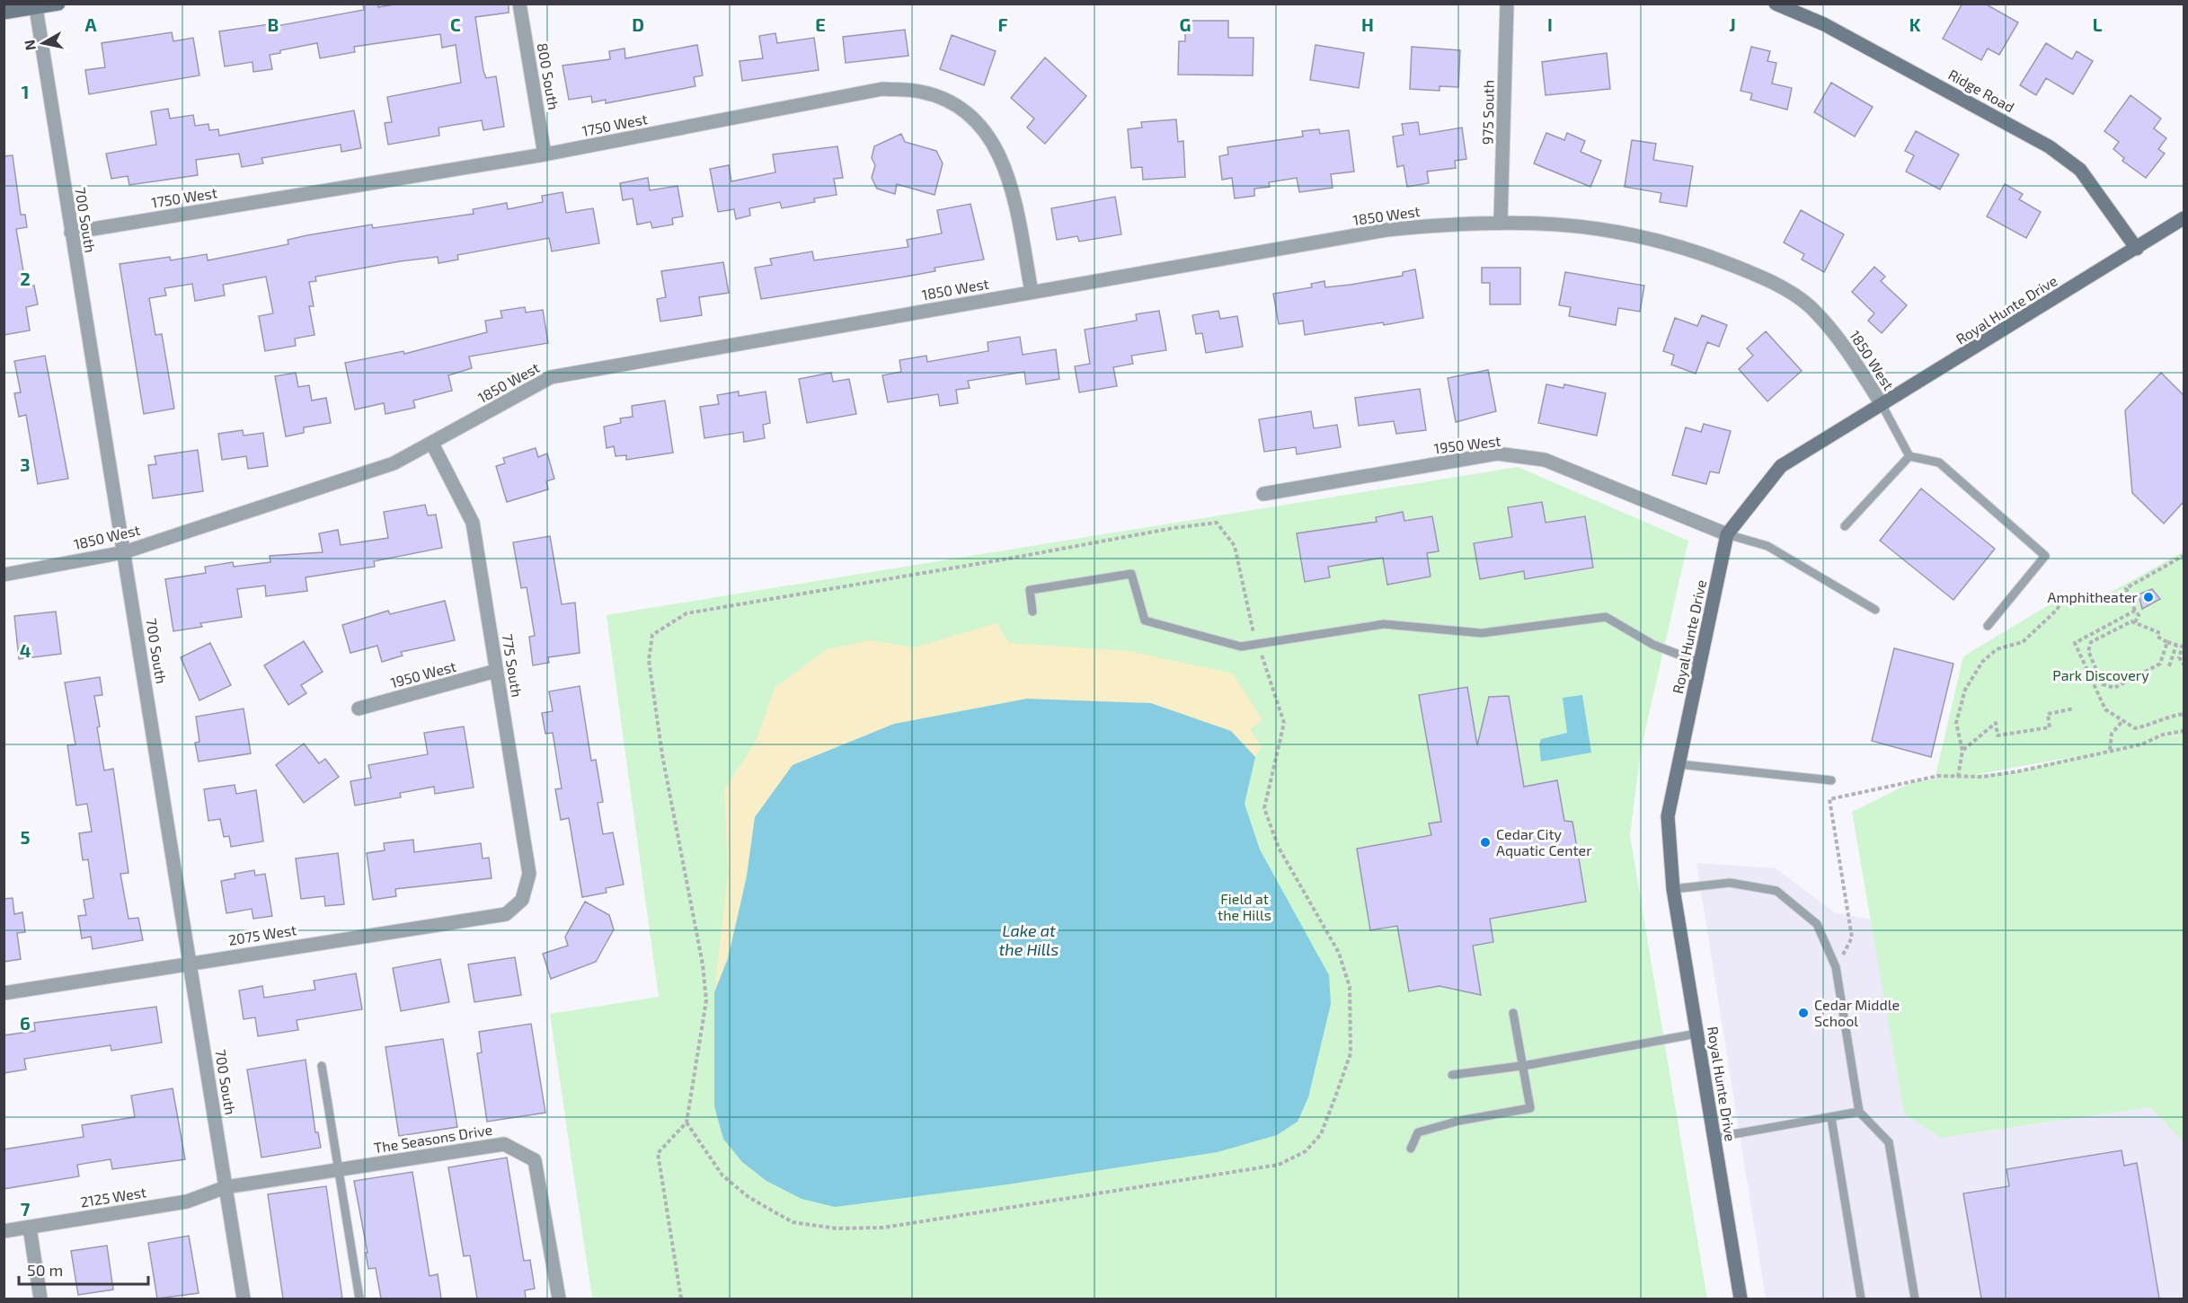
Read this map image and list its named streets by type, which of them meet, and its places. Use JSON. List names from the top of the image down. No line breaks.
{"streets":{"main road":["Ridge Road","Royal Hunte Drive"],"street":["800 South","975 South","1750 West","1850 West","700 South","1950 West","775 South","2075 West","The Seasons Drive","2125 West"]},"crossings":[["800 South","1750 West"],["Ridge Road","Royal Hunte Drive"],["975 South","1850 West"],["1750 West","1850 West"],["1750 West","700 South"],["1850 West","700 South"],["1850 West","Royal Hunte Drive"],["1850 West","775 South"],["700 South","2075 West"],["700 South","The Seasons Drive"],["700 South","2125 West"],["Royal Hunte Drive","1950 West"],["1950 West","775 South"],["775 South","2075 West"],["The Seasons Drive","2125 West"]],"water":["Lake at the Hills"],"parks":["Park Discovery","Field at the Hills"],"places":["Amphitheater","Cedar City Aquatic Center","Cedar Middle School"],"scale_bar":"50 m","north":"left","grid":{"columns":["A","B","C","D","E","F","G","H","I","J","K","L"],"rows":["1","2","3","4","5","6","7"]}}
